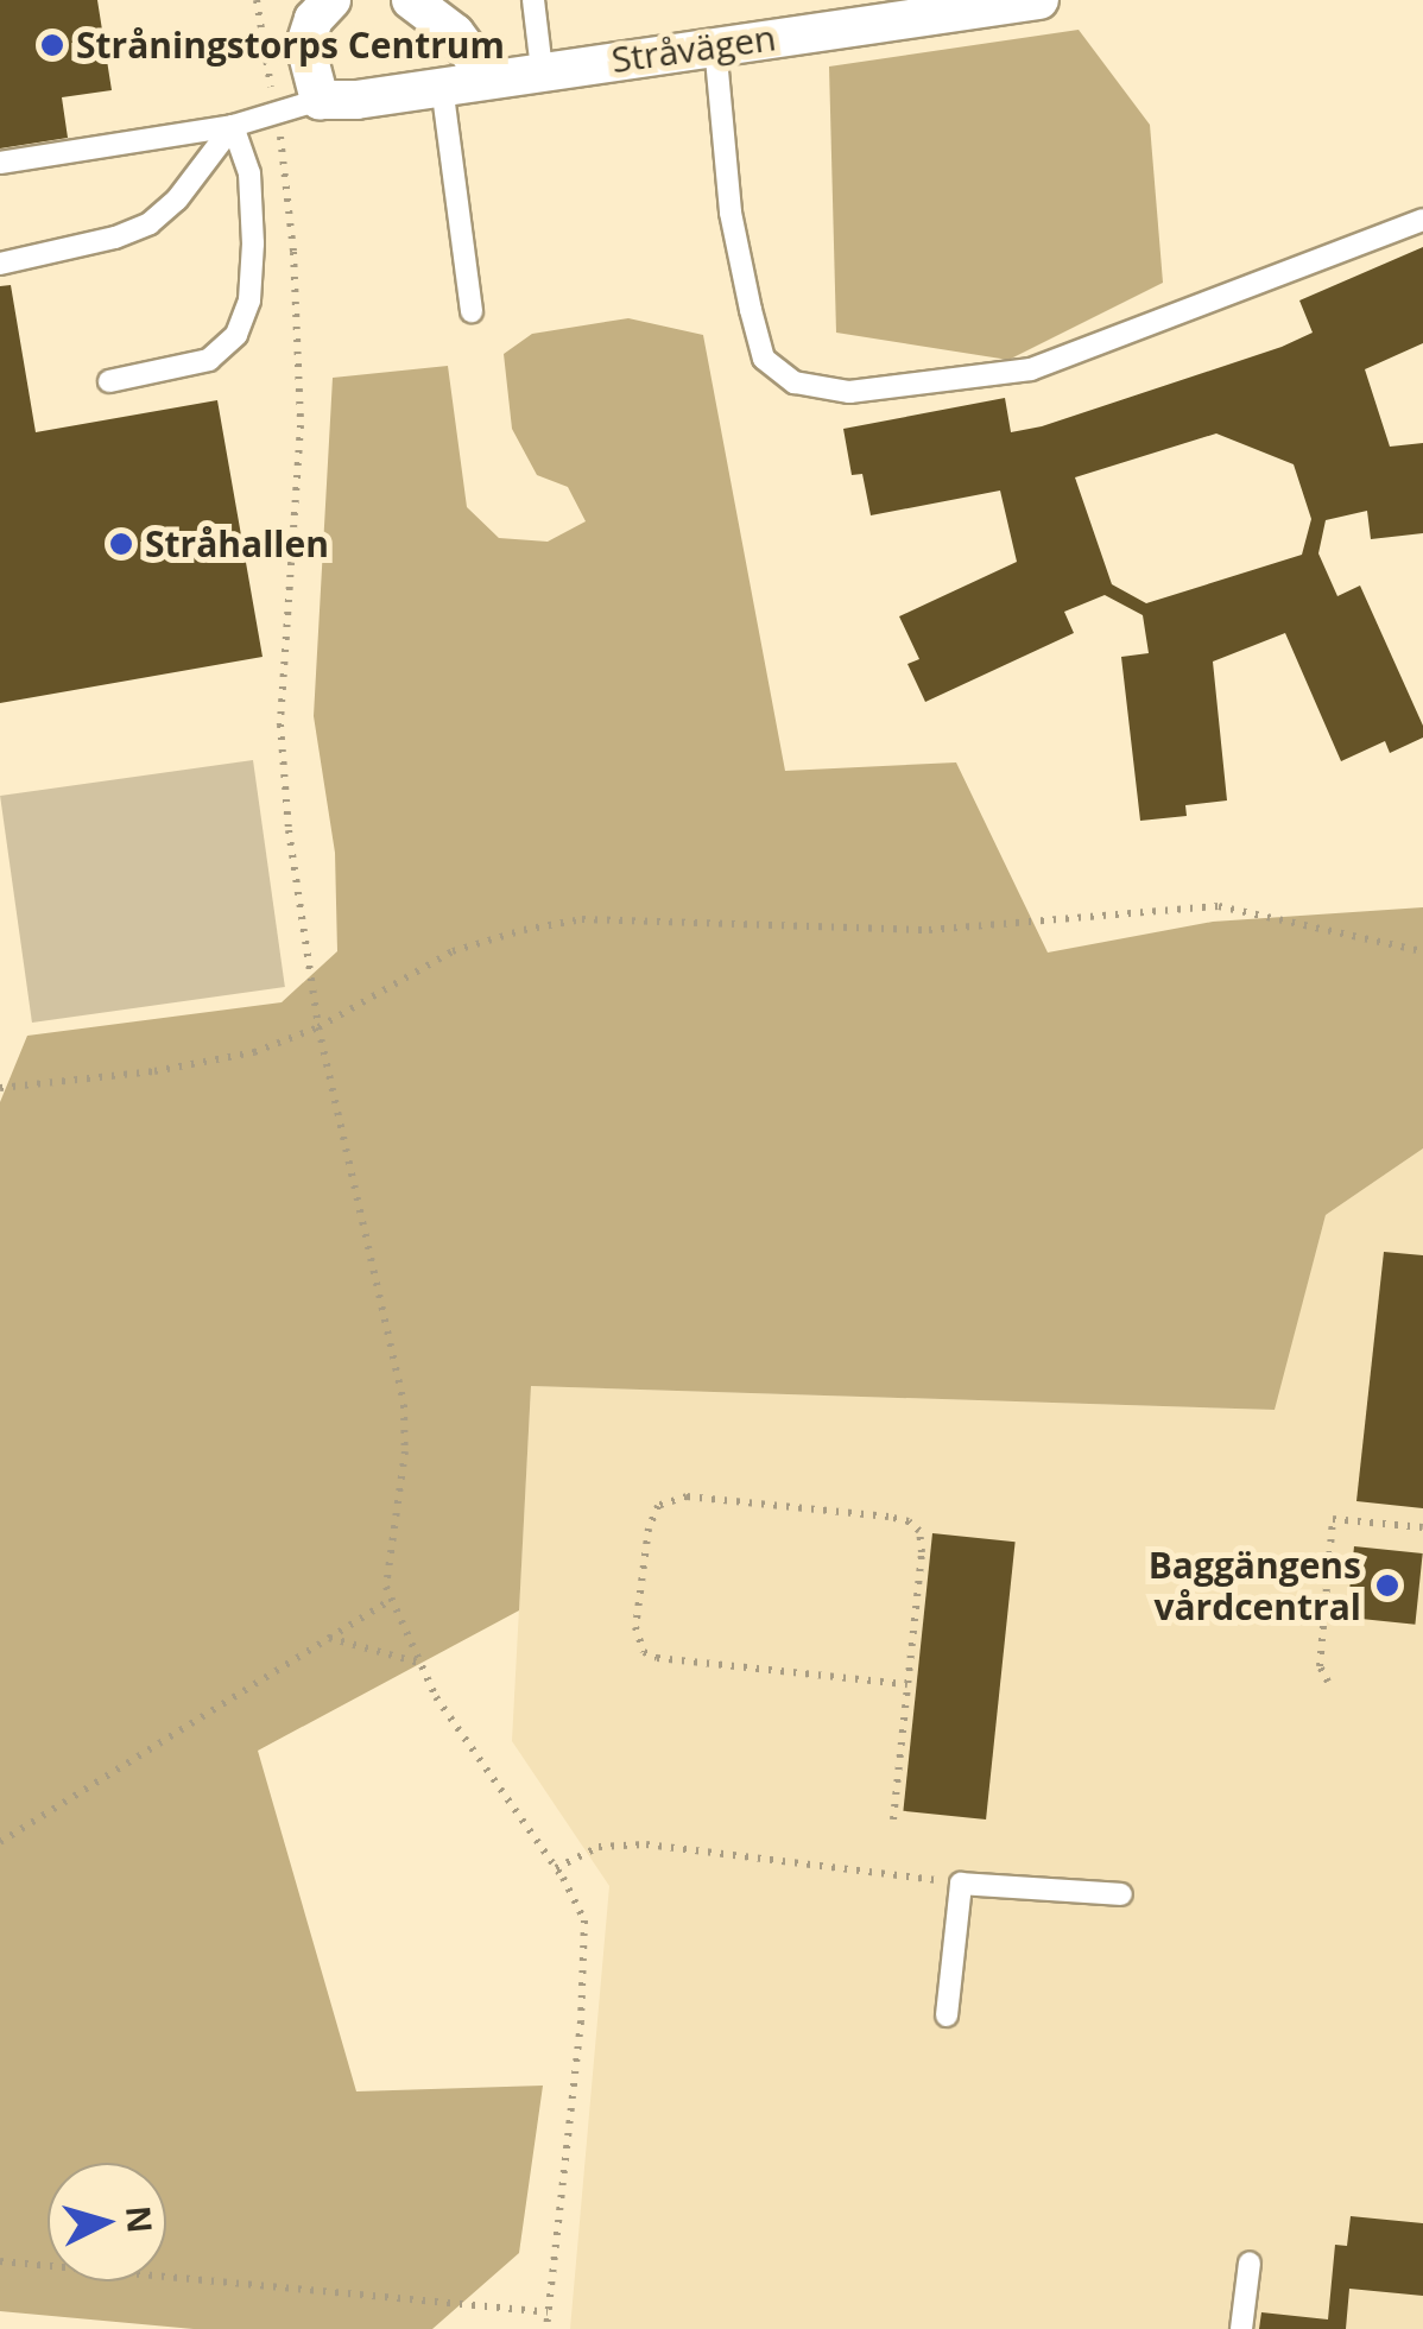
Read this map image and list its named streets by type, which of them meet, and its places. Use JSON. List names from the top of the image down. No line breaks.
{"streets":{"street":["Stråvägen"]},"places":["Stråningstorps Centrum","Stråhallen","Baggängens vårdcentral"],"north":"right"}
